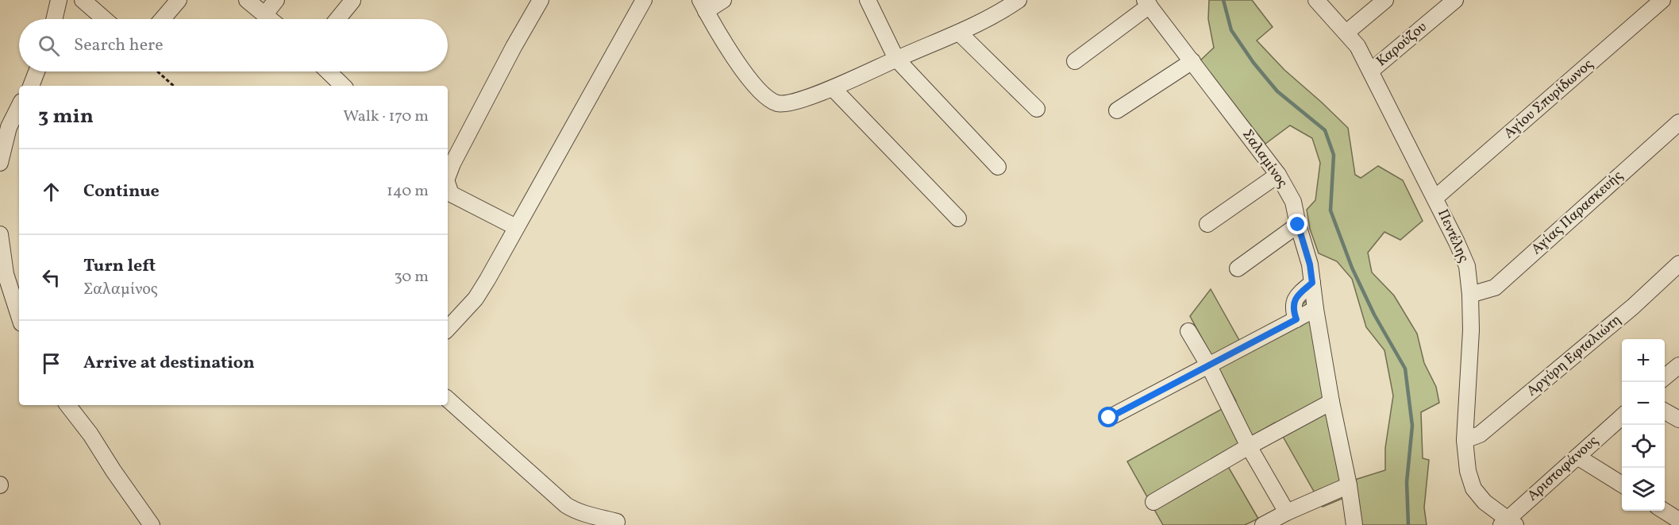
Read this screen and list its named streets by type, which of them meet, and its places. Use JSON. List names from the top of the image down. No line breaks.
{"streets":{"street":["Καρούζου","Αγίου Σπυρίδωνος","Σαλαμίνος","Αγίας Παρασκευής","Πεντέλης","Αργύρη Εφταλιώτη","Αριστοφάνους"]},"crossings":[["Καρούζου","Πεντέλης"],["Αγίου Σπυρίδωνος","Πεντέλης"],["Αγίας Παρασκευής","Πεντέλης"],["Πεντέλης","Αργύρη Εφταλιώτη"],["Πεντέλης","Αριστοφάνους"]],"page":{"search":"Search here","heading":["3 min","Walk · 170 m"],"list":[["Continue","140 m"],["Turn left","Σαλαμίνος","30 m"],"Arrive at destination"],"map_buttons":["+","−"]}}
